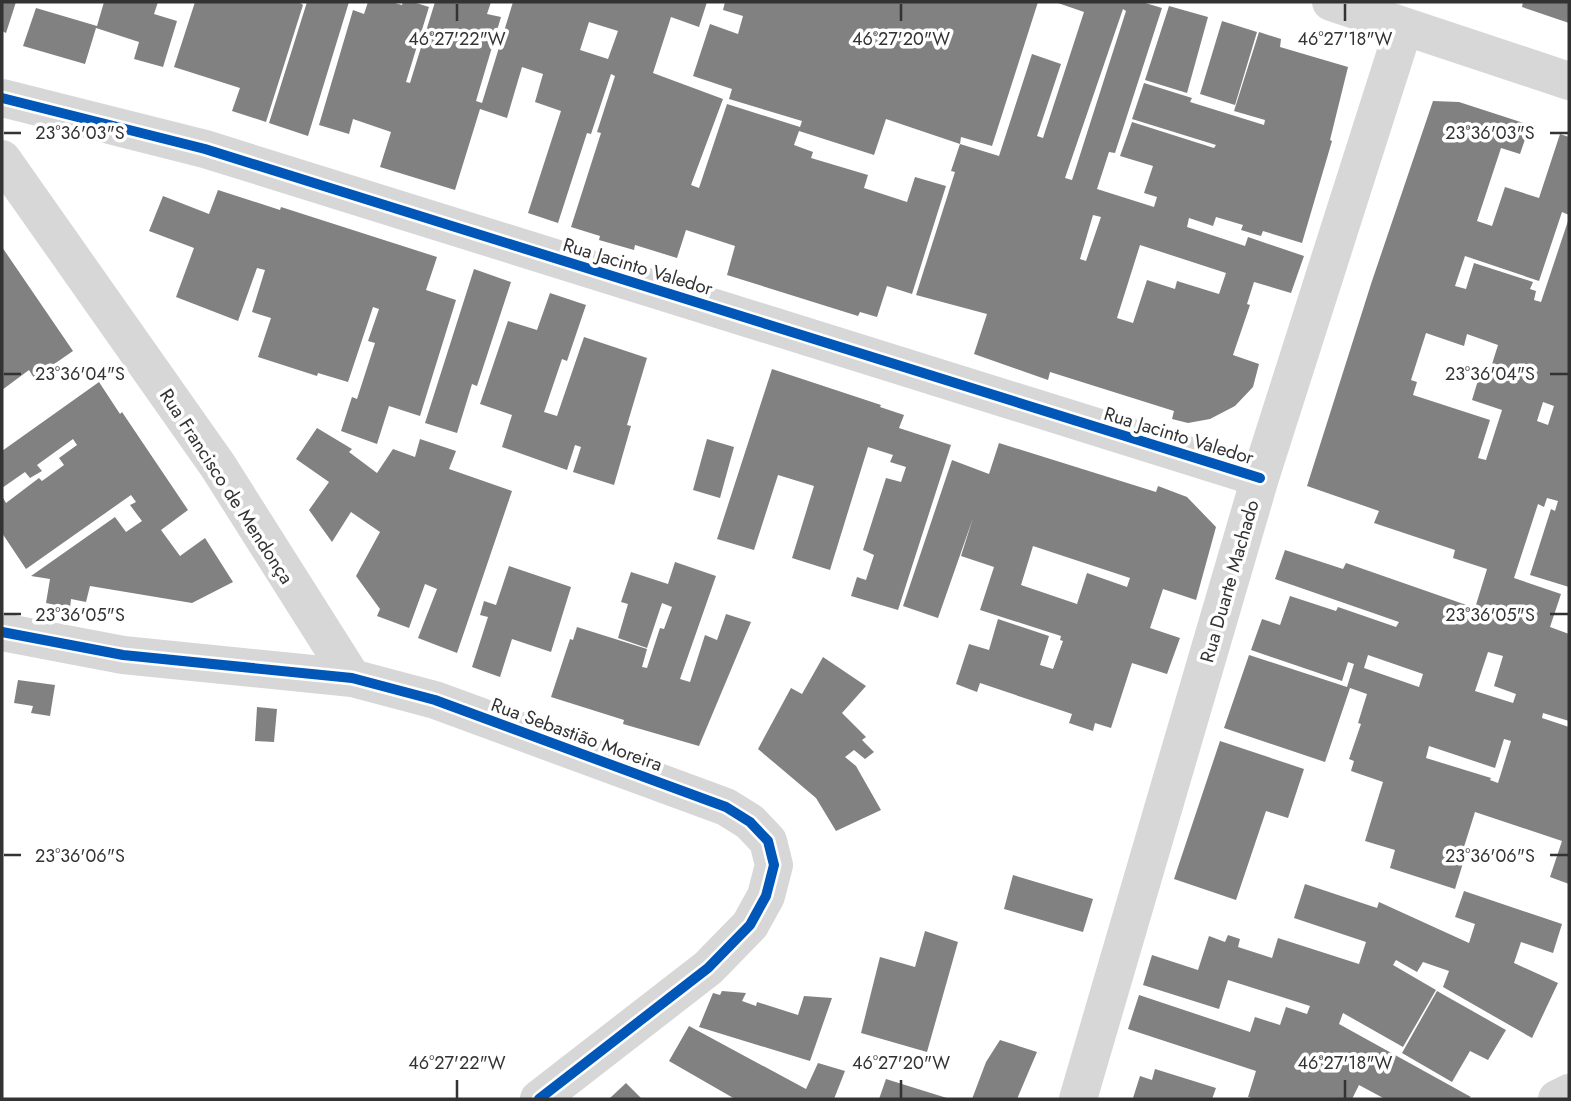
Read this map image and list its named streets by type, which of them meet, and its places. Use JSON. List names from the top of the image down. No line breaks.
{"streets":{"street":["Rua Jacinto Valedor","Rua Francisco de Mendonça","Rua Duarte Machado","Rua Sebastião Moreira"]},"crossings":[["Rua Jacinto Valedor","Rua Duarte Machado"],["Rua Francisco de Mendonça","Rua Sebastião Moreira"]],"coordinates":["46°27'22\"W","46°27'20\"W","46°27'18\"W","23°36'03\"S","23°36'04\"S","23°36'05\"S","23°36'06\"S"]}
